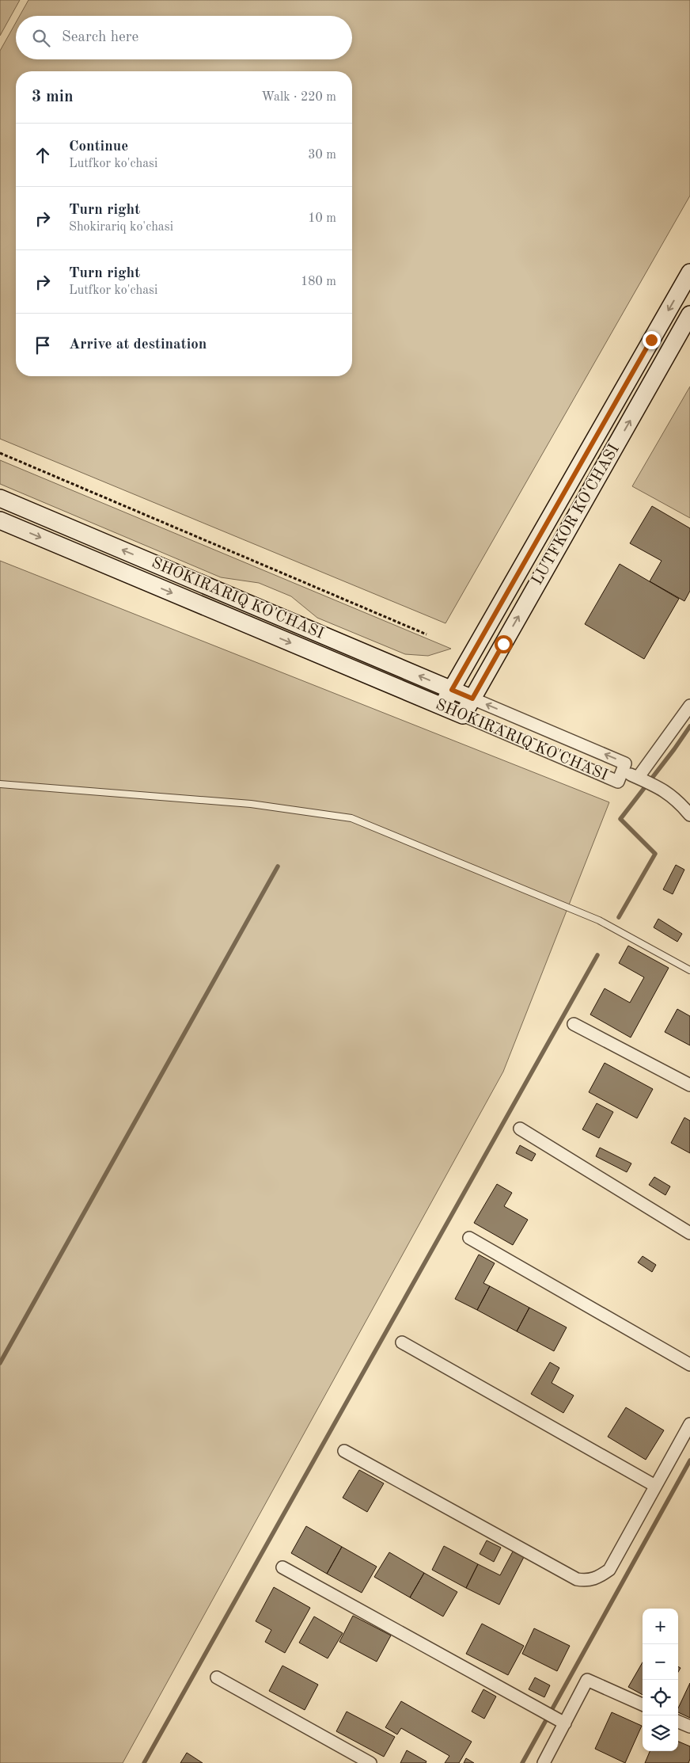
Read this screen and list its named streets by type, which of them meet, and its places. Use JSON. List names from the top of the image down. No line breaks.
{"streets":{"main road":["LUTFKOR KO'CHASI","SHOKIRARIQ KO'CHASI"]},"crossings":[["LUTFKOR KO'CHASI","SHOKIRARIQ KO'CHASI"]],"page":{"search":"Search here","heading":["3 min","Walk · 220 m"],"list":[["Continue","Lutfkor ko'chasi","30 m"],["Turn right","Shokirariq ko'chasi","10 m"],["Turn right","Lutfkor ko'chasi","180 m"],"Arrive at destination"],"map_buttons":["+","−"]}}
